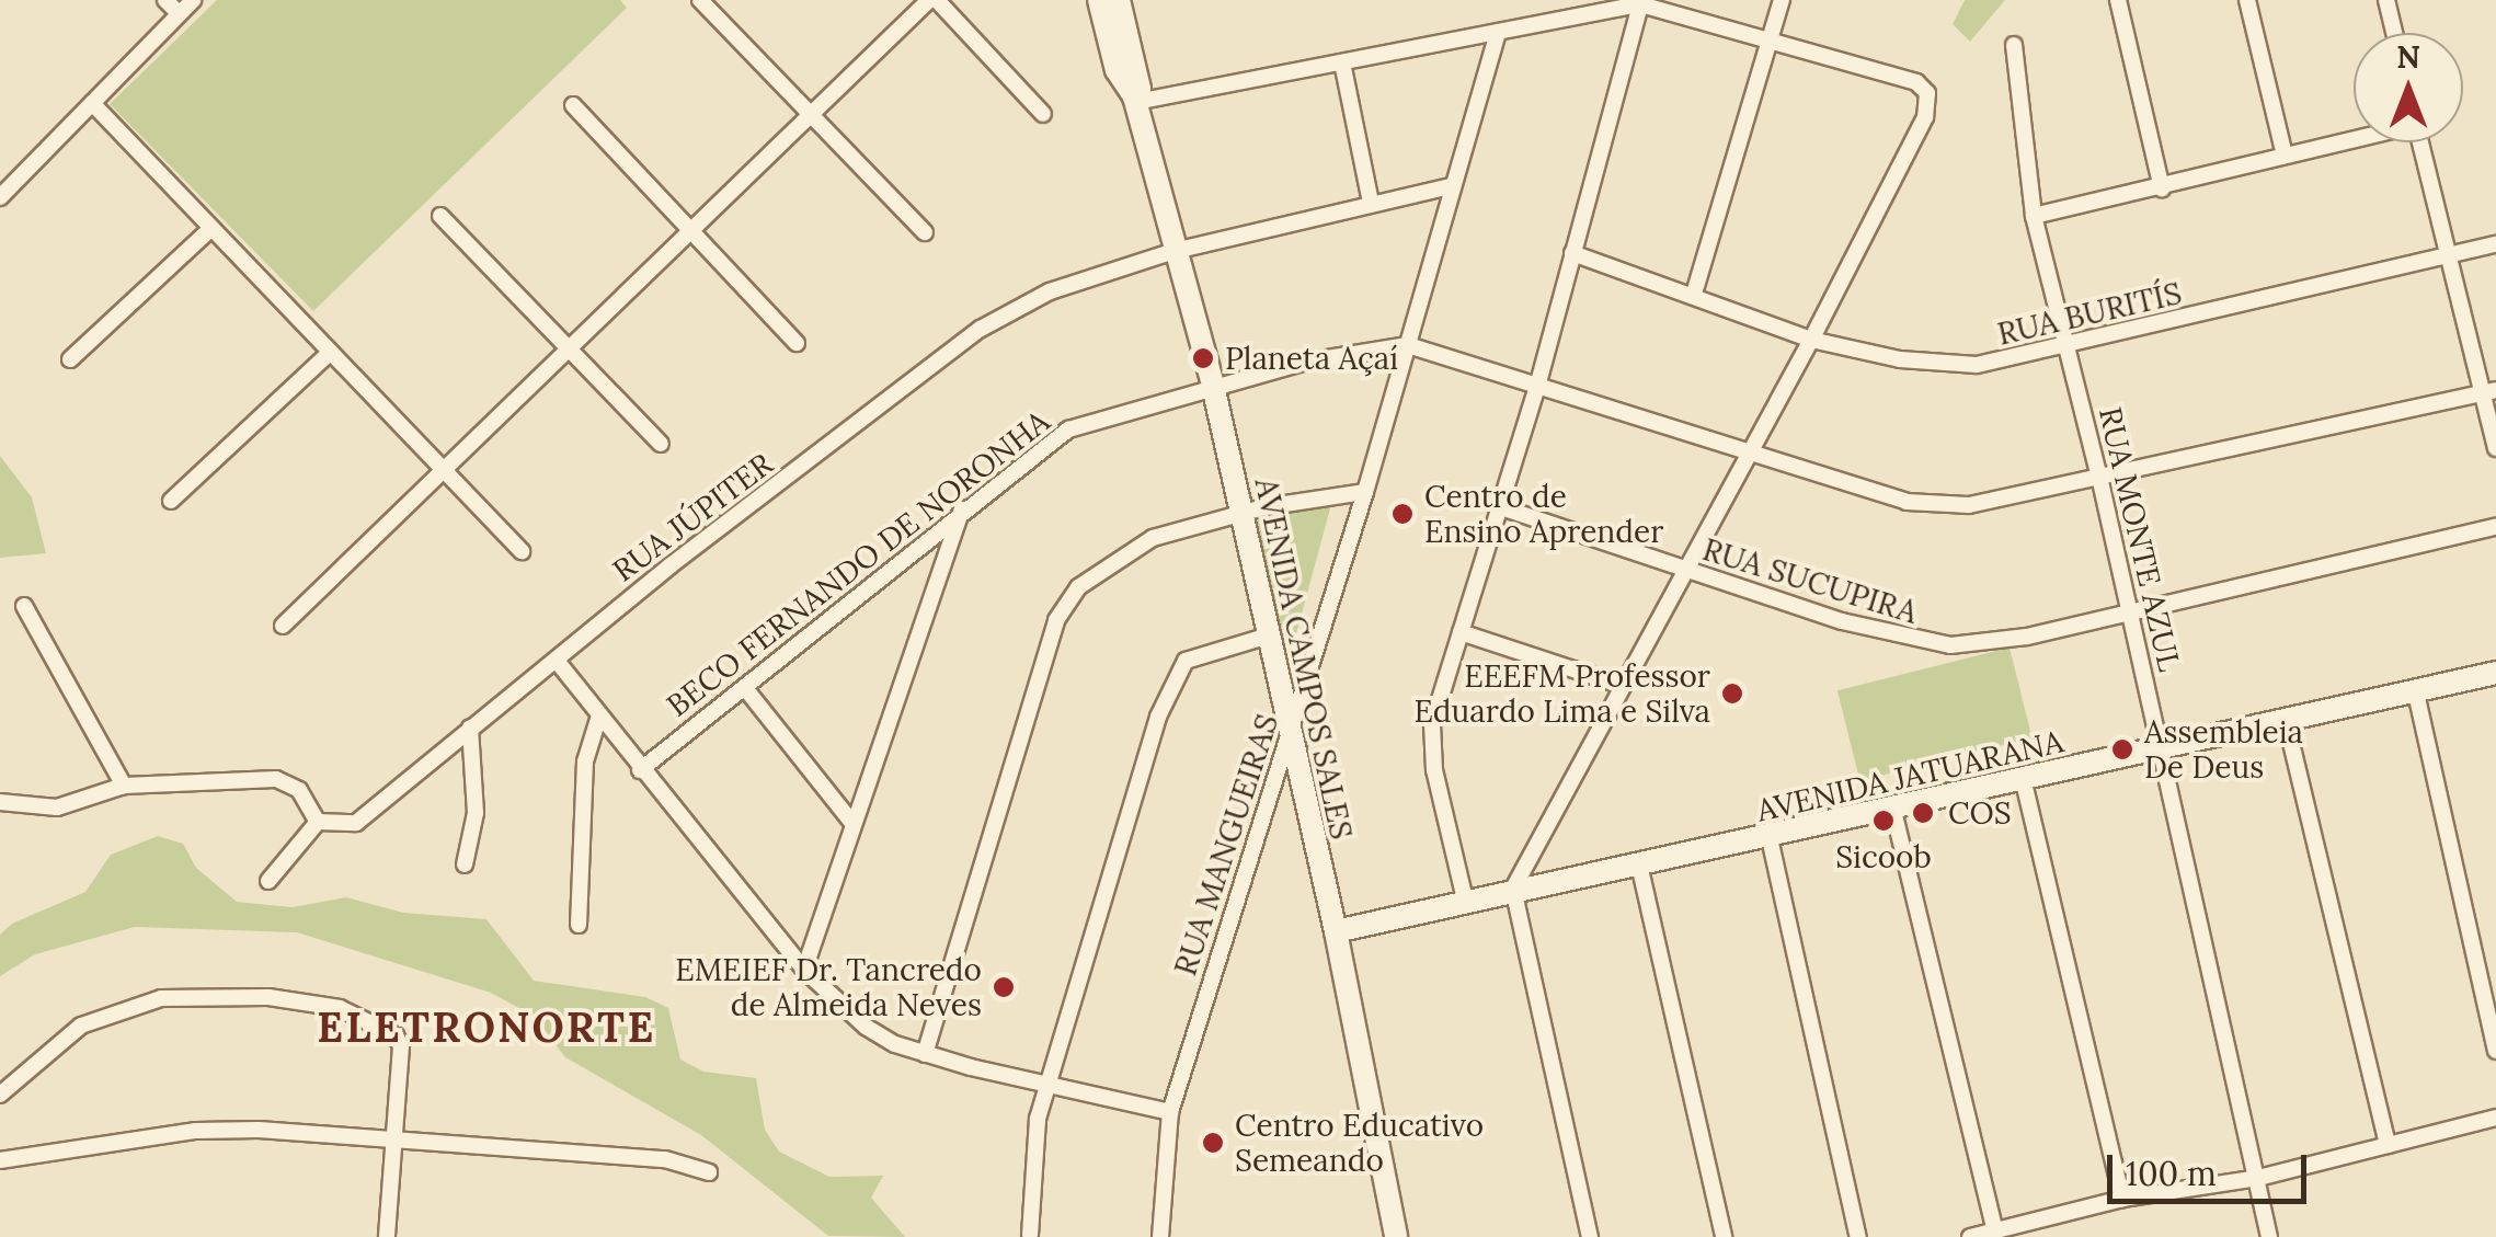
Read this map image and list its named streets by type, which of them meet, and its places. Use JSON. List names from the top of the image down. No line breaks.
{"streets":{"street":["RUA BURITÍS","RUA JÚPITER","RUA MONTE AZUL","BECO FERNANDO DE NORONHA","RUA SUCUPIRA","AVENIDA CAMPOS SALES","AVENIDA JATUARANA","RUA MANGUEIRAS"]},"crossings":[["RUA BURITÍS","RUA MONTE AZUL"],["RUA JÚPITER","AVENIDA CAMPOS SALES"],["RUA JÚPITER","RUA MANGUEIRAS"],["RUA MONTE AZUL","BECO FERNANDO DE NORONHA"],["RUA MONTE AZUL","RUA SUCUPIRA"],["RUA MONTE AZUL","AVENIDA JATUARANA"],["BECO FERNANDO DE NORONHA","AVENIDA CAMPOS SALES"],["BECO FERNANDO DE NORONHA","RUA MANGUEIRAS"],["AVENIDA CAMPOS SALES","AVENIDA JATUARANA"],["AVENIDA CAMPOS SALES","RUA MANGUEIRAS"]],"districts":["ELETRONORTE"],"places":["Planeta Açaí","Centro de Ensino Aprender","EEEFM Professor Eduardo Lima e Silva","Assembleia De Deus","COS","Sicoob","EMEIEF Dr. Tancredo de Almeida Neves","Centro Educativo Semeando"],"scale_bar":"100 m","north":"top"}
